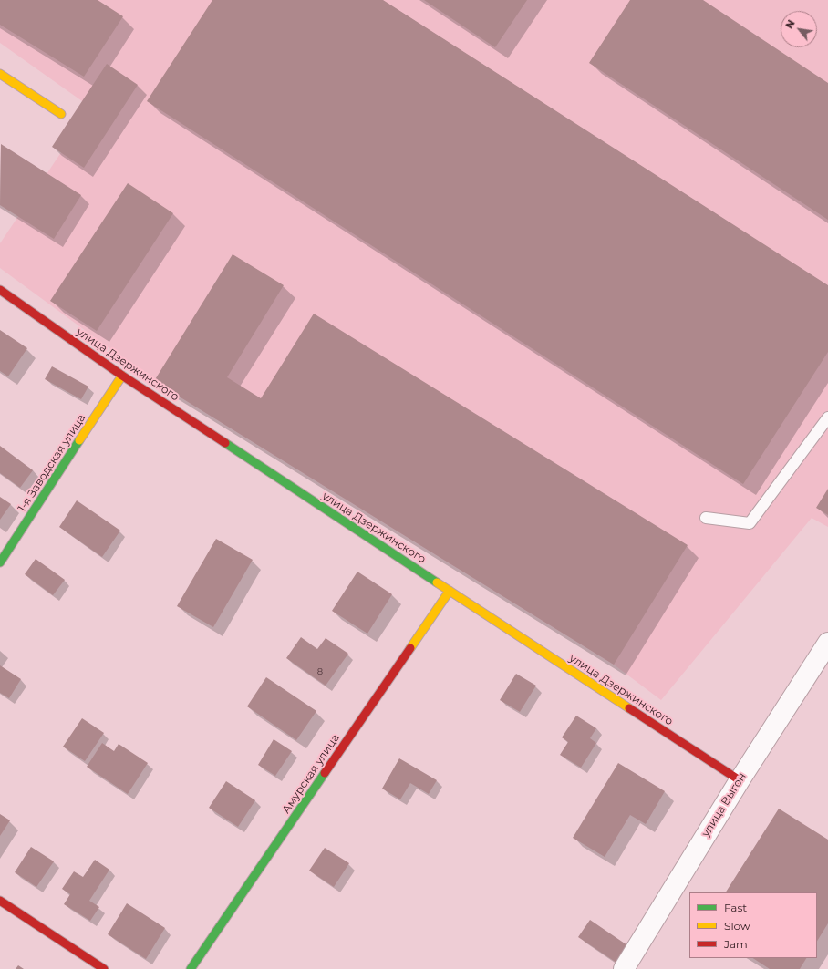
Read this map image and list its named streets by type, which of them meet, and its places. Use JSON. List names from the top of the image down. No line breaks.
{"streets":{"street":["улица Дзержинского","1-я Заводская улица","Амурская улица","улица Выгон"]},"crossings":[["улица Дзержинского","1-я Заводская улица"],["улица Дзержинского","Амурская улица"],["улица Дзержинского","улица Выгон"]],"house_numbers":["8"],"legend":["Fast","Slow","Jam"],"north":"top left"}
